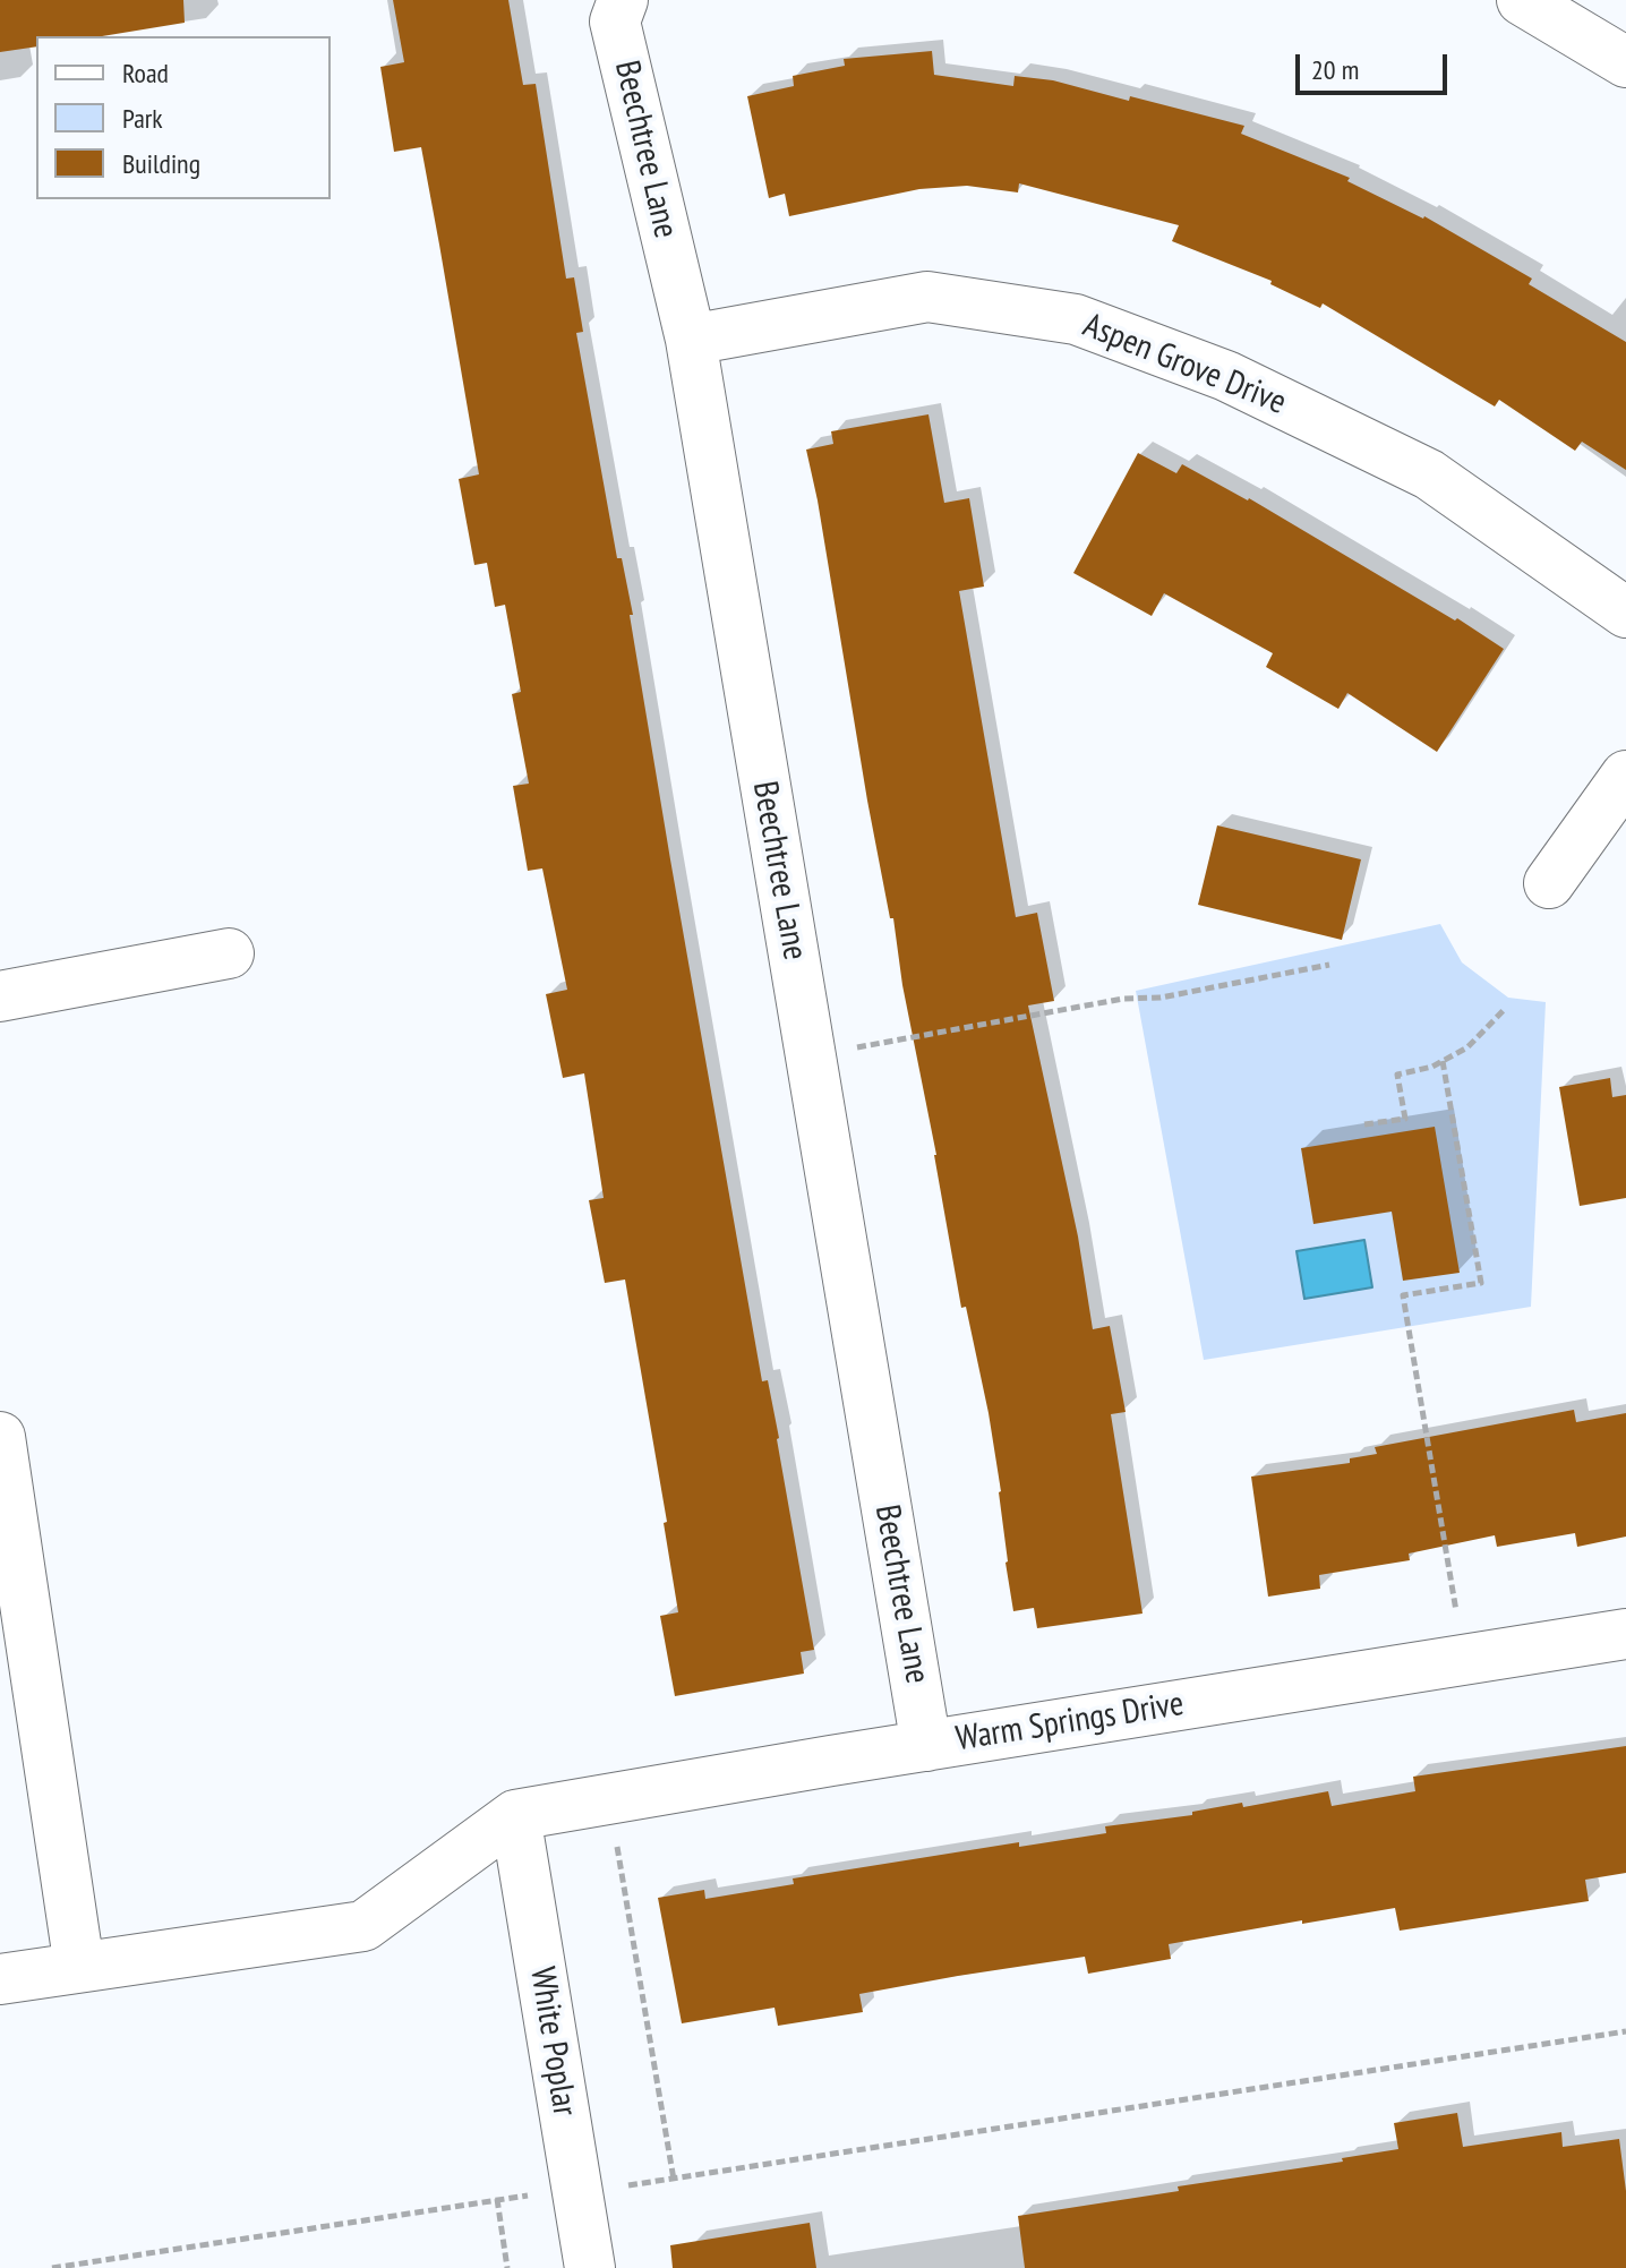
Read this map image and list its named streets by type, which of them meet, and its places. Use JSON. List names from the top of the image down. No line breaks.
{"streets":{"street":["Beechtree Lane","Aspen Grove Drive","Warm Springs Drive","White Poplar"]},"crossings":[["Beechtree Lane","Aspen Grove Drive"],["Beechtree Lane","Warm Springs Drive"],["Warm Springs Drive","White Poplar"]],"legend":["Road","Park","Building"],"scale_bar":"20 m"}
